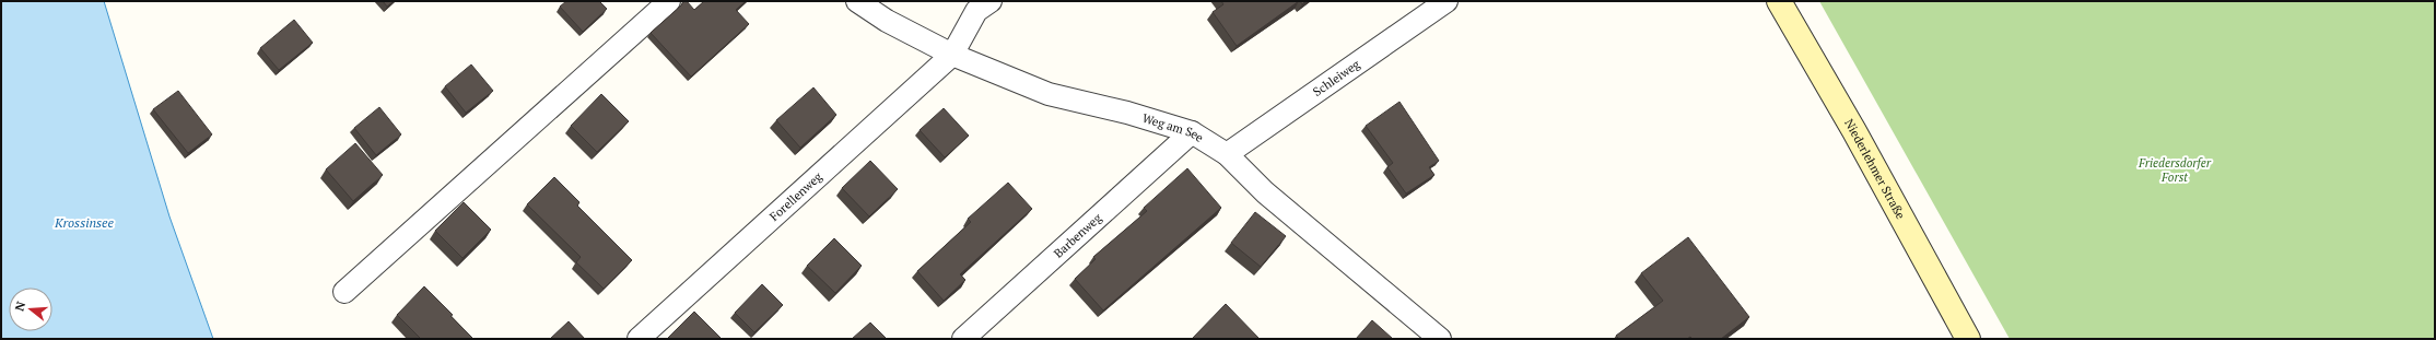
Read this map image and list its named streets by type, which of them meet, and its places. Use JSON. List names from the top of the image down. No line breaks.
{"streets":{"main road":["Niederlehmer Straße"],"lane":["Schleiweg","Weg am See","Forellenweg","Barbenweg"]},"crossings":[["Schleiweg","Weg am See"],["Weg am See","Forellenweg"],["Weg am See","Barbenweg"]],"water":["Krossinsee"],"parks":["Friedersdorfer Forst"],"north":"left"}
